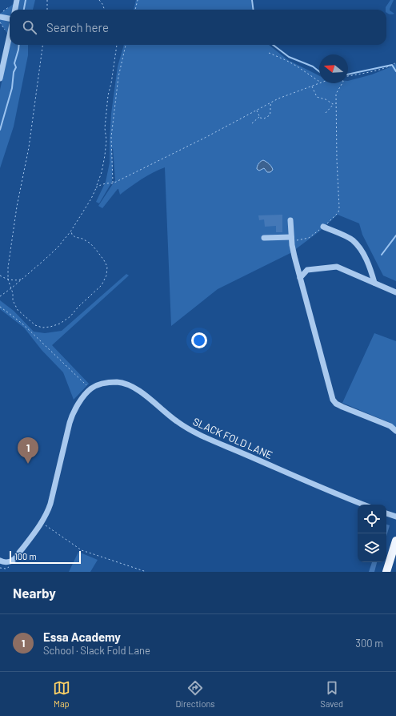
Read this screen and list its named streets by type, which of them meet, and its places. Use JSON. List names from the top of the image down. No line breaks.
{"streets":{"street":["SLACK FOLD LANE"]},"scale_bar":"100 m","north":"left","page":{"search":"Search here","pins":"1","scale":"100 m","heading":"Nearby","list":[{"mark":"1","name":"Essa Academy","note":"School · Slack Fold Lane","value":"300 m"}],"nav":["Map","Directions","Saved"]}}
